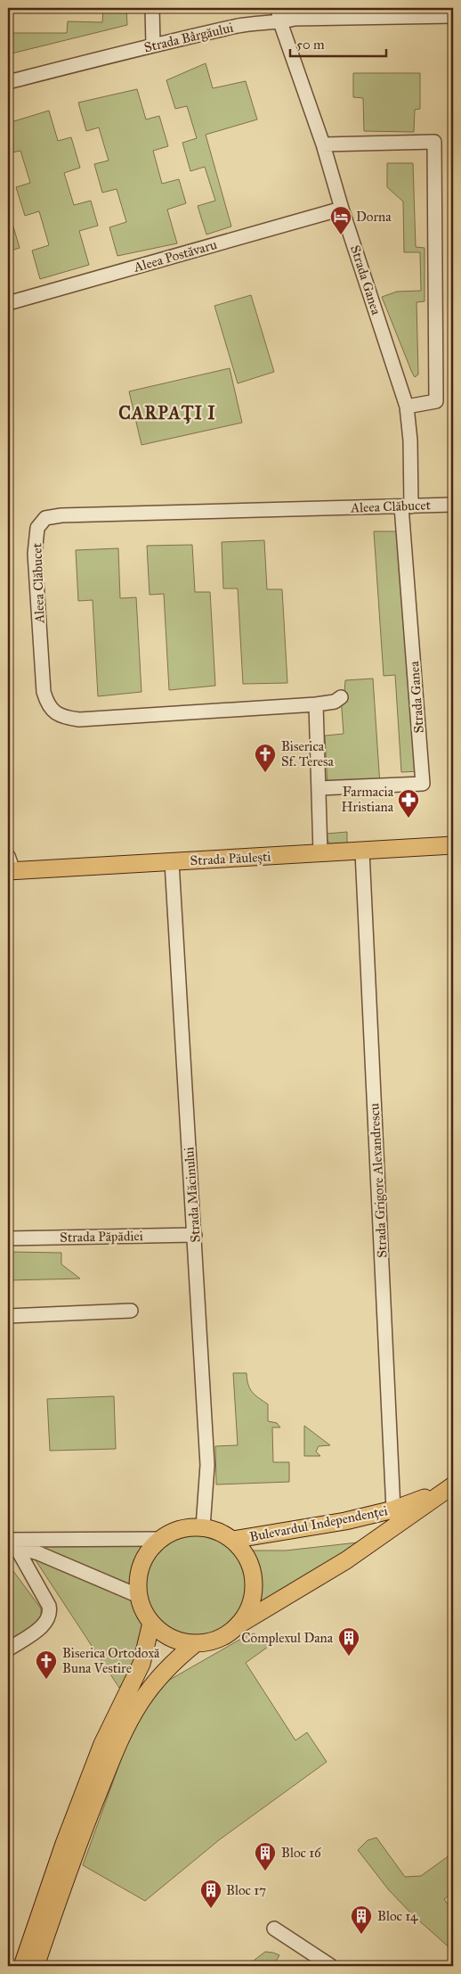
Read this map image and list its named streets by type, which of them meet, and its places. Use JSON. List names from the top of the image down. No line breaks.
{"streets":{"main road":["Strada Păulești","Bulevardul Independenței"],"street":["Strada Bârgăului","Aleea Postăvaru","Strada Ganea","Aleea Clăbucet","Strada Grigore Alexandrescu","Strada Măcinului","Strada Păpădiei"]},"crossings":[["Strada Bârgăului","Strada Ganea"],["Aleea Postăvaru","Strada Ganea"],["Strada Ganea","Aleea Clăbucet"],["Strada Păulești","Strada Grigore Alexandrescu"],["Strada Păulești","Strada Măcinului"],["Strada Grigore Alexandrescu","Bulevardul Independenței"],["Strada Măcinului","Strada Păpădiei"],["Strada Măcinului","Bulevardul Independenței"]],"districts":["CARPAȚI I"],"places":{"hotel":["Dorna"],"church":["Biserica Sf. Teresa","Biserica Ortodoxă Buna Vestire"],"pharmacy":["Farmacia Hristiana"],"building":["Complexul Dana","Bloc 16","Bloc 17","Bloc 14"]},"scale_bar":"50 m"}
